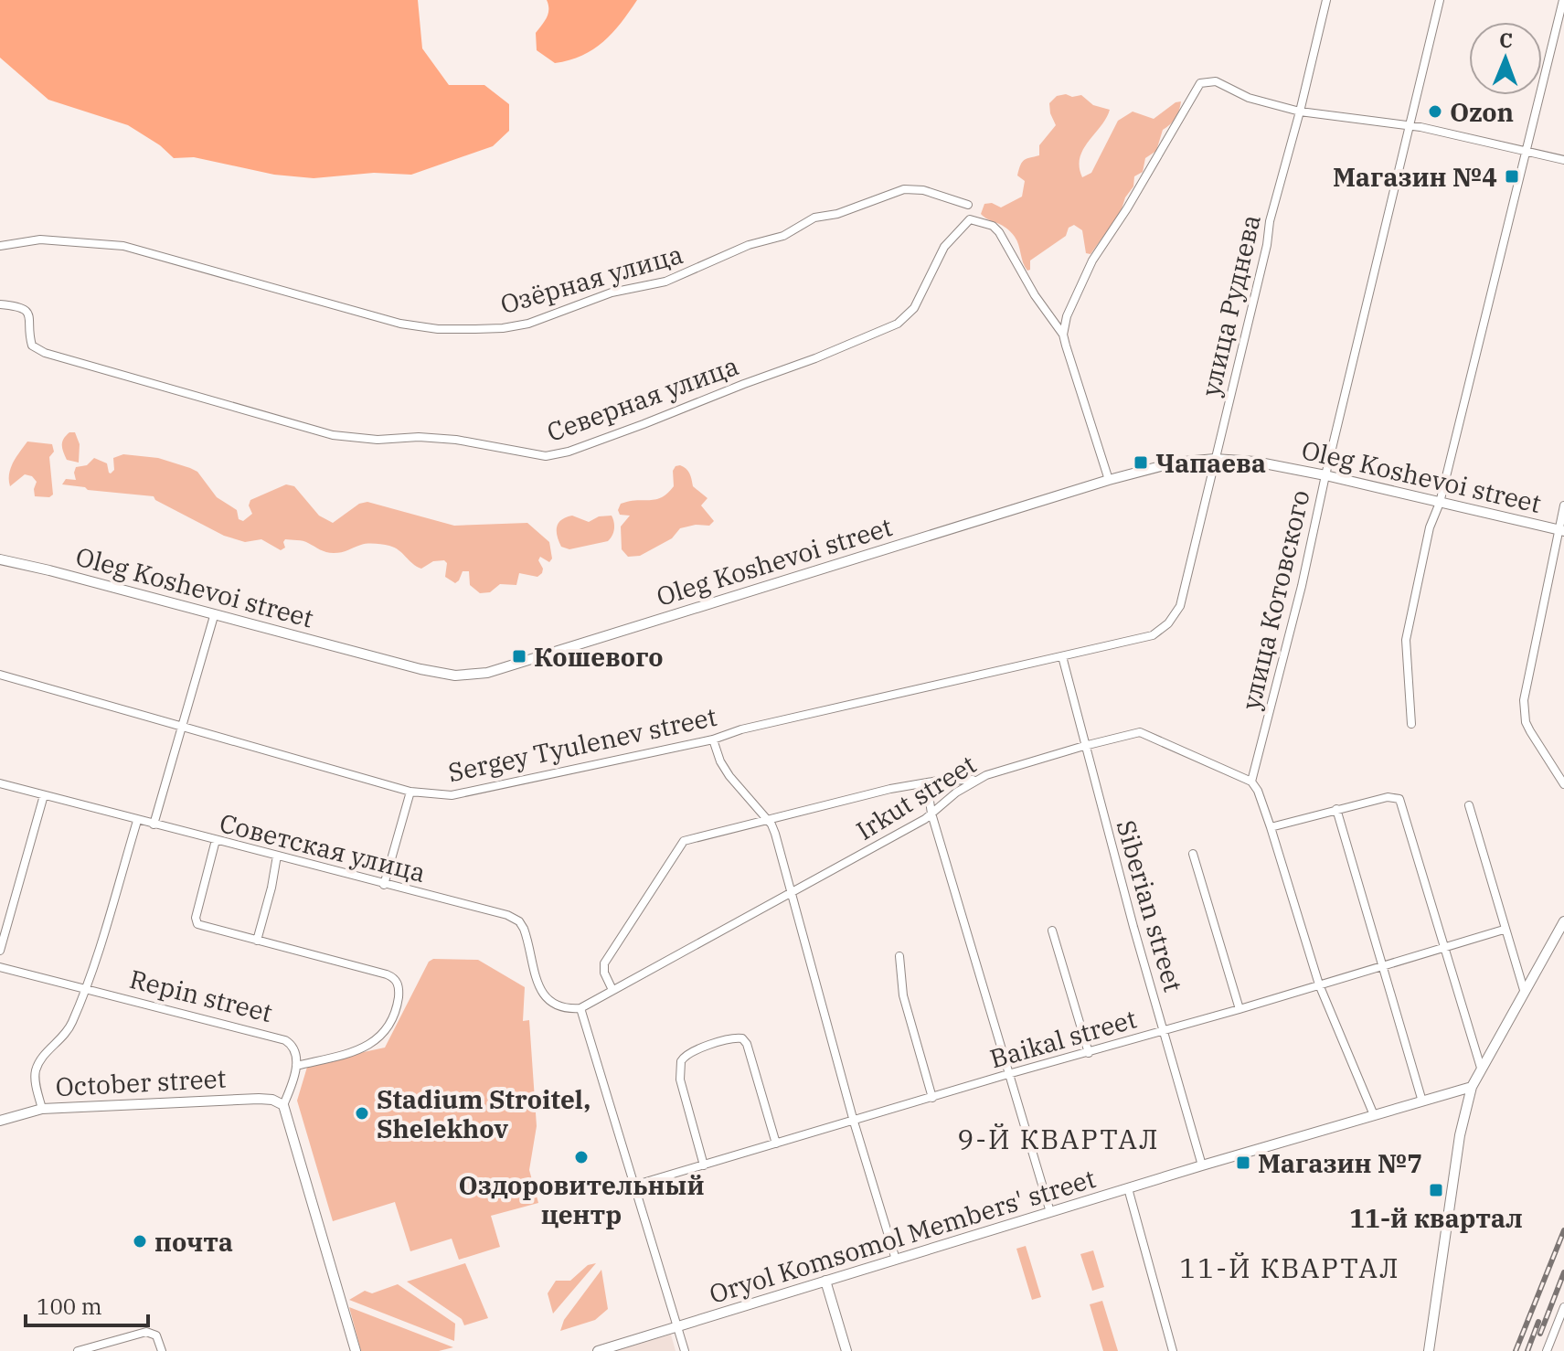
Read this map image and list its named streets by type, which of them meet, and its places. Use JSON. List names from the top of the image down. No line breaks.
{"streets":{"street":["Озёрная улица","улица Руднева","Северная улица","Oleg Koshevoi street","улица Котовского","Sergey Tyulenev street","Irkut street","Советская улица","Siberian street","Repin street","Baikal street","October street","Oryol Komsomol Members' street"]},"crossings":[["улица Руднева","Oleg Koshevoi street"],["улица Руднева","Sergey Tyulenev street"],["Oleg Koshevoi street","улица Котовского"],["улица Котовского","Irkut street"],["Sergey Tyulenev street","Siberian street"],["Irkut street","Советская улица"],["Irkut street","Siberian street"],["Siberian street","Baikal street"],["Siberian street","Oryol Komsomol Members' street"]],"districts":["9-Й КВАРТАЛ","11-Й КВАРТАЛ"],"places":{"other":["Ozon","Stadium Stroitel, Shelekhov","Оздоровительный центр","почта"],"transit":["Магазин №4","Чапаева","Кошевого","Магазин №7","11-й квартал"]},"scale_bar":"100 m","north":"top"}
